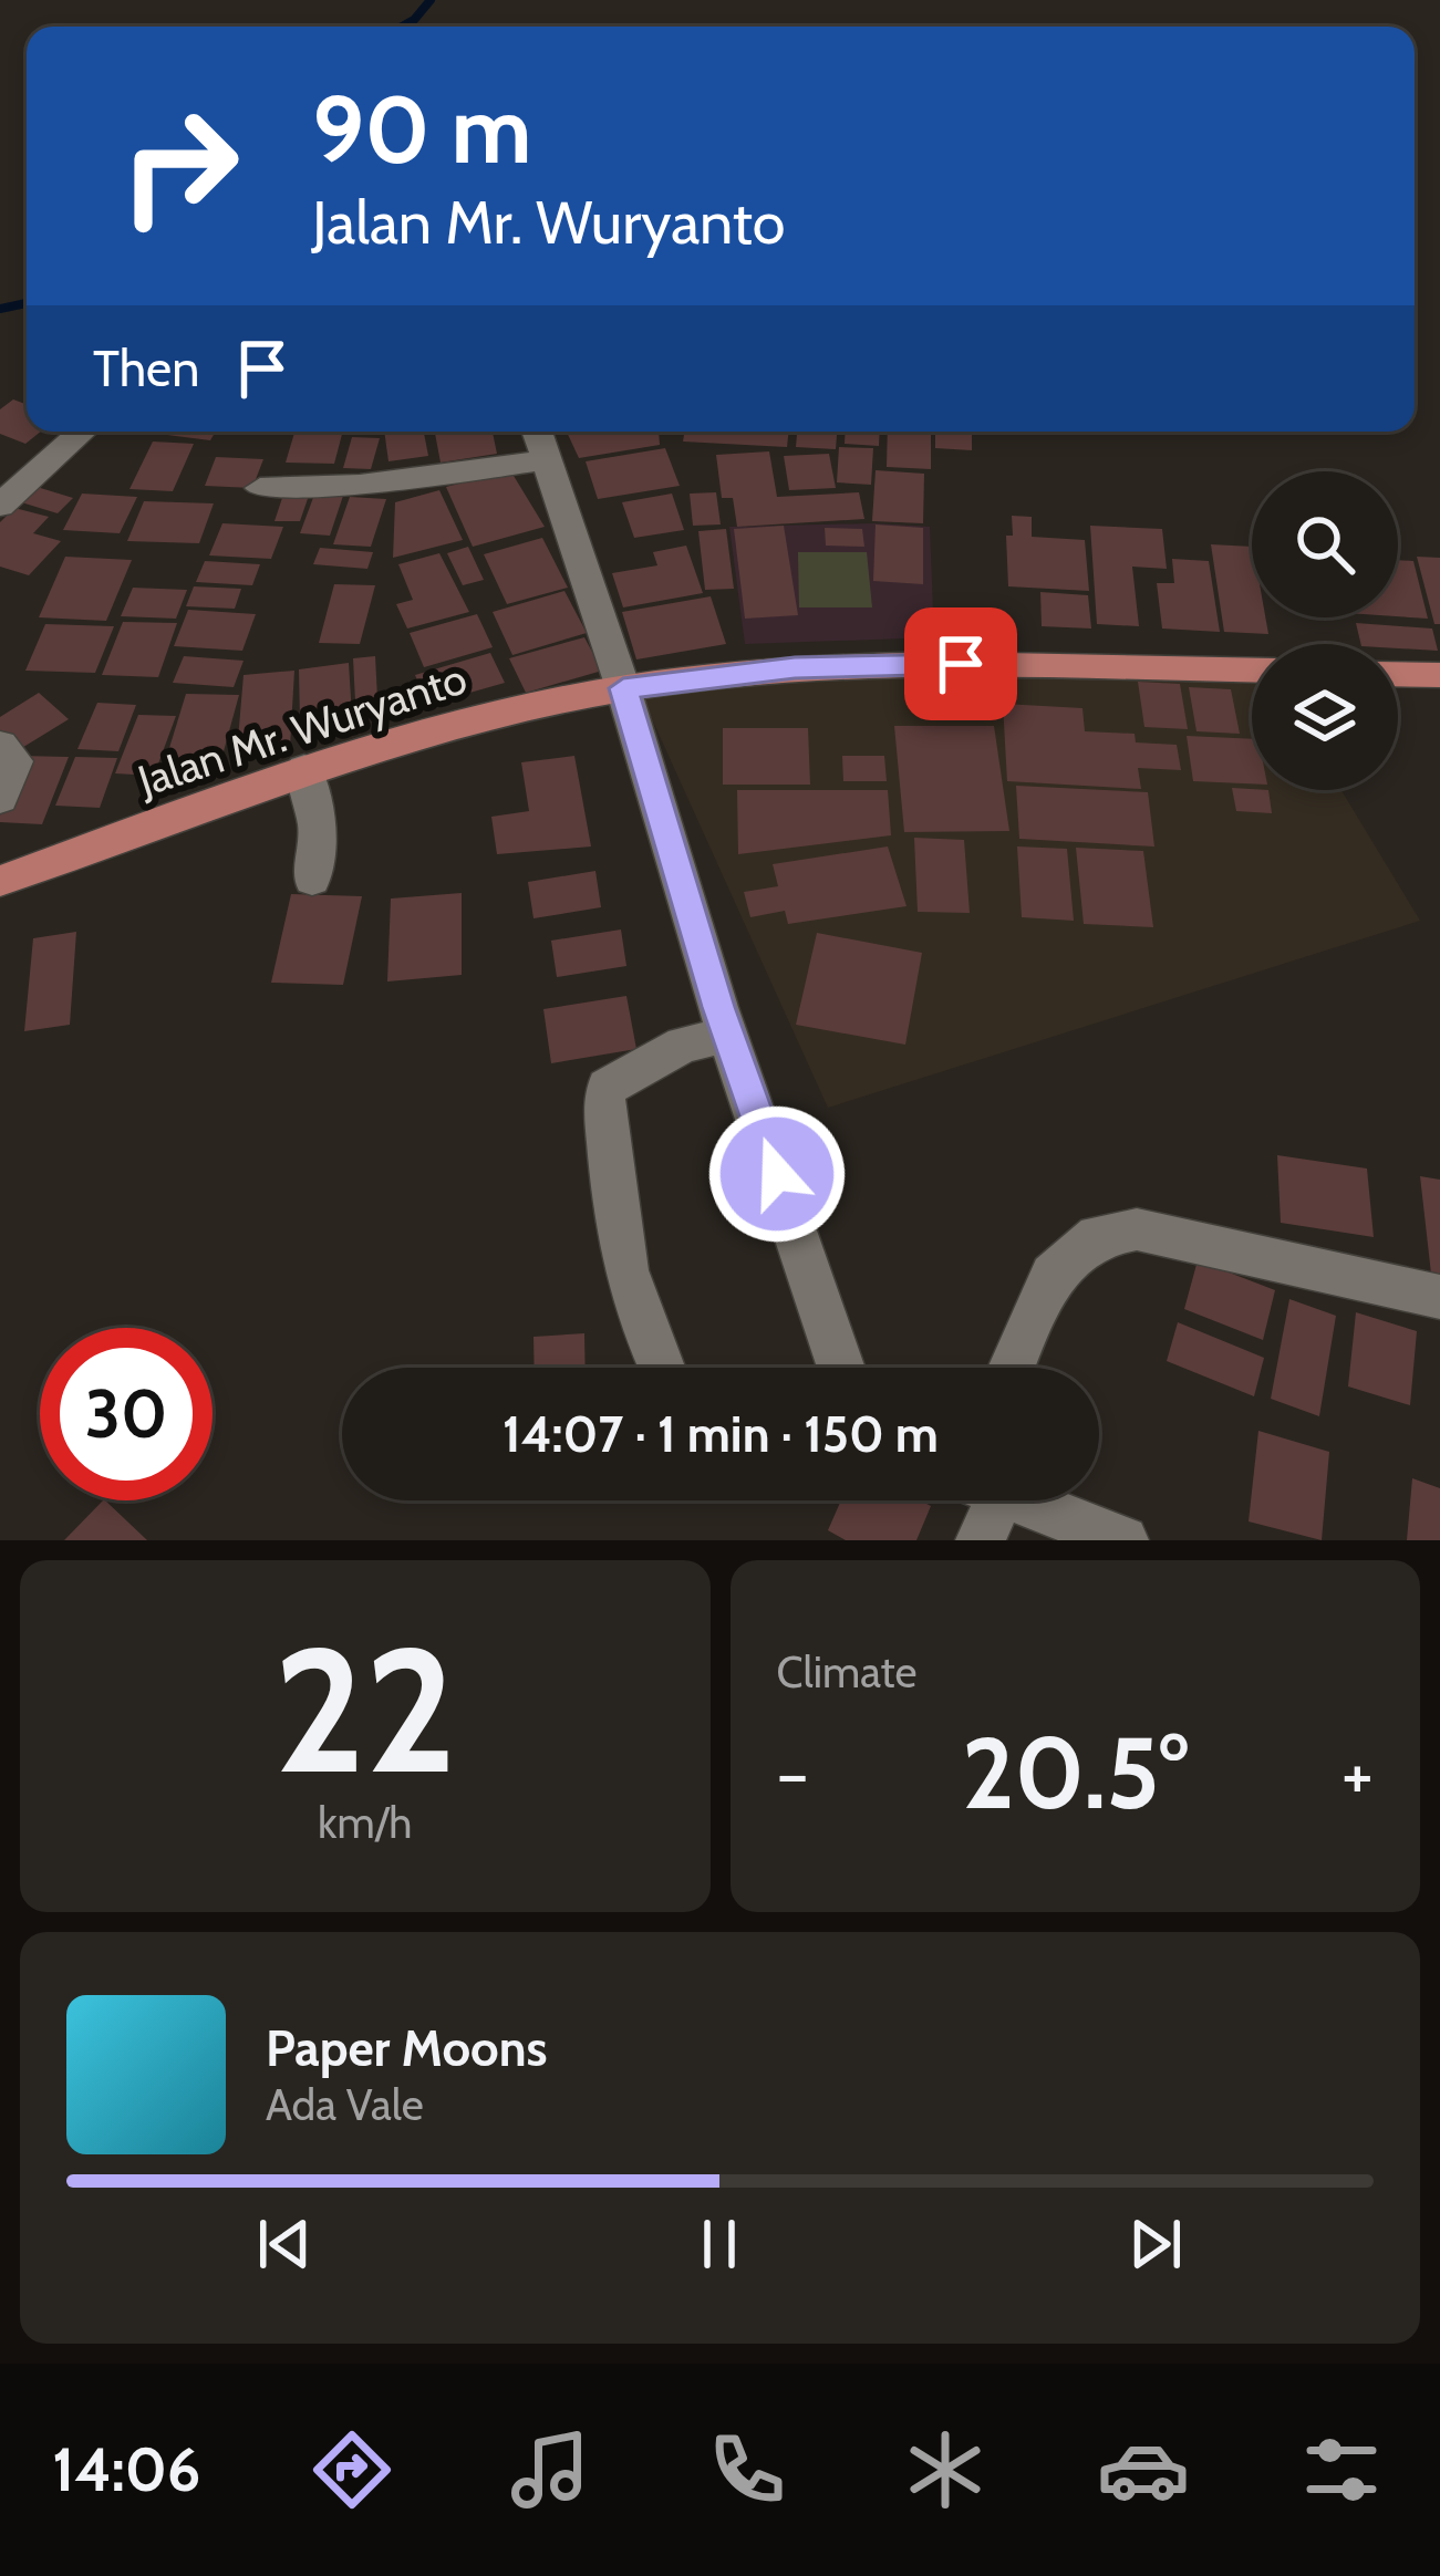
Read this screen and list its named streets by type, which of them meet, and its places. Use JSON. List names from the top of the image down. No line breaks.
{"streets":{"main road":["Jalan Mr. Wuryanto"]},"page":{"turn":["90 m","Jalan Mr. Wuryanto"],"then":"Then","limit":"30","trip":"14:07 · 1 min · 150 m","tile":[["22","km/h"],"Climate"],"heat":["−","20.5°","+"],"song":["Paper Moons","Ada Vale"],"tabs":"14:06"}}
